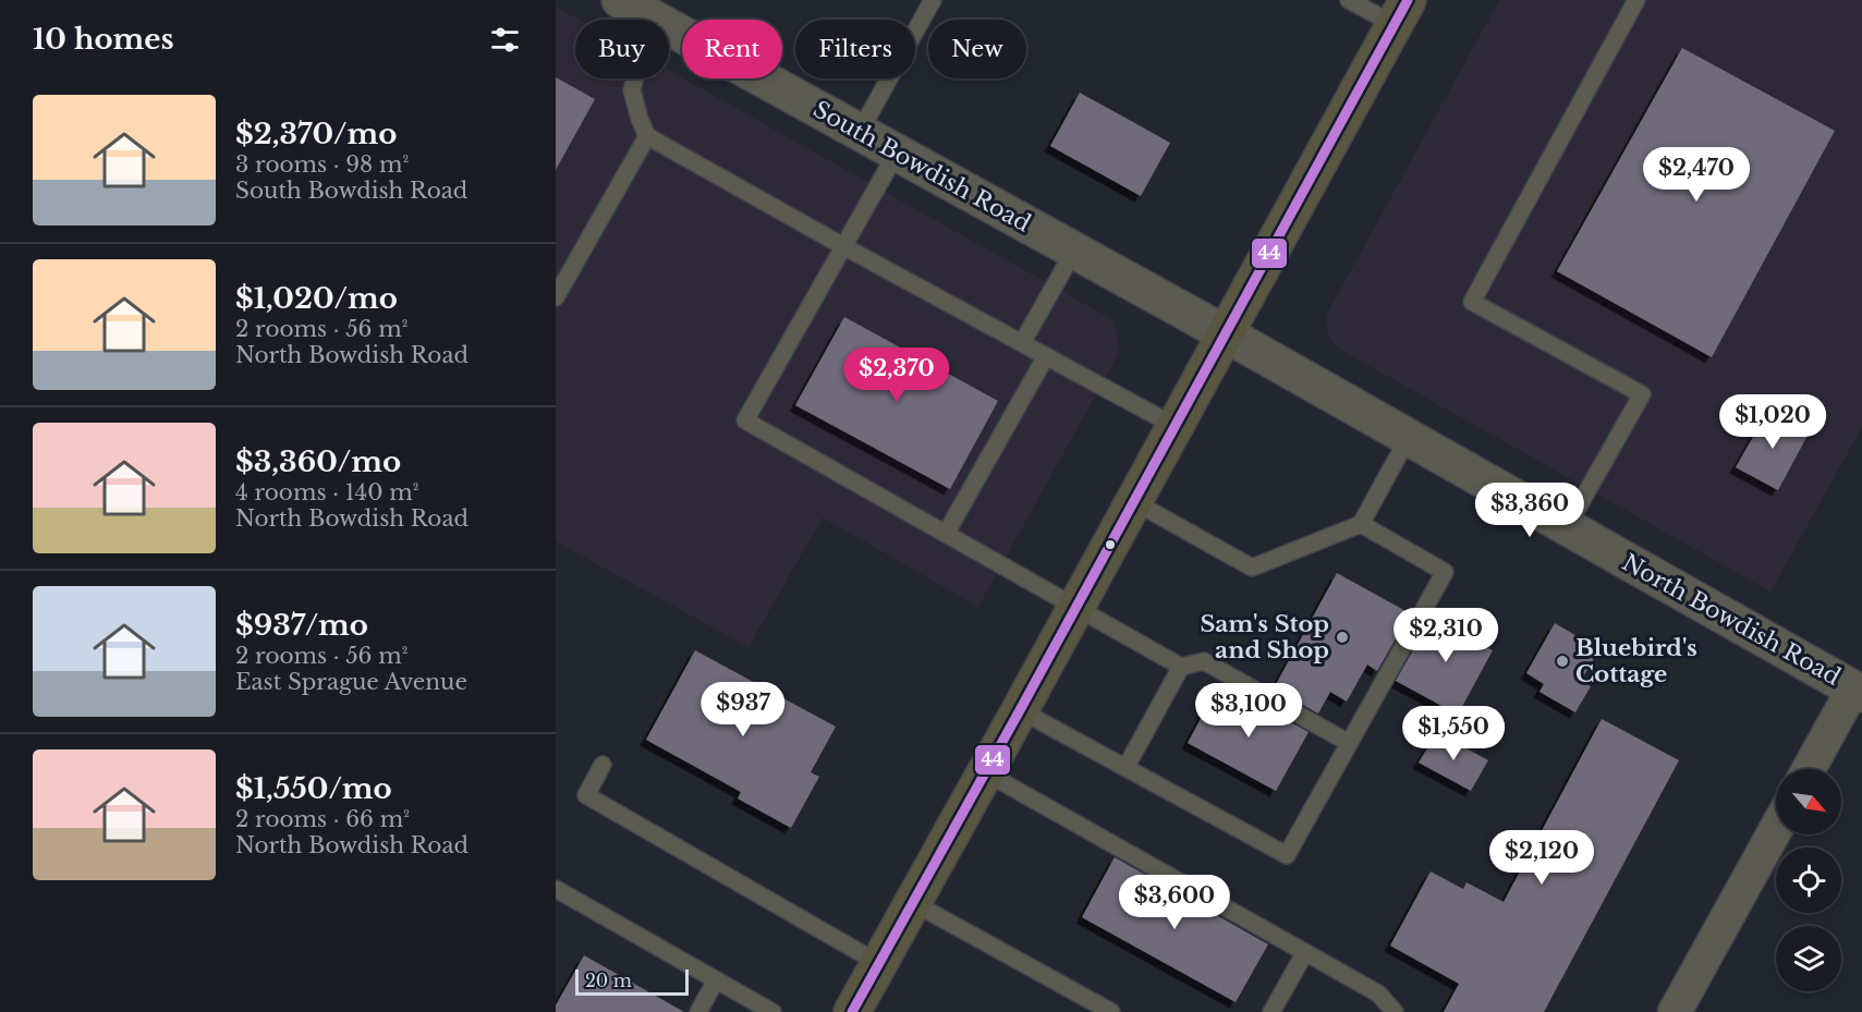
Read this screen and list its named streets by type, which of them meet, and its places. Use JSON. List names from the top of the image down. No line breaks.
{"streets":{"street":["South Bowdish Road","North Bowdish Road"]},"crossings":[["South Bowdish Road","North Bowdish Road"]],"places":["Sam's Stop and Shop","Bluebird's Cottage"],"lines":["transit line 44"],"scale_bar":"20 m","north":"bottom right","page":{"heading":"10 homes","chip":["Buy","Rent","Filters","New"],"list":[{"name":"$2,370/mo","note":"3 rooms · 98 m² · South Bowdish Road"},{"name":"$1,020/mo","note":"2 rooms · 56 m² · North Bowdish Road"},{"name":"$3,360/mo","note":"4 rooms · 140 m² · North Bowdish Road"},{"name":"$937/mo","note":"2 rooms · 56 m² · East Sprague Avenue"},{"name":"$1,550/mo","note":"2 rooms · 66 m² · North Bowdish Road"}],"price":["$2,470","$2,370","$1,020","$3,360","$2,310","$937","$3,100","$1,550","$2,120","$3,600"],"scale":"20 m"}}
